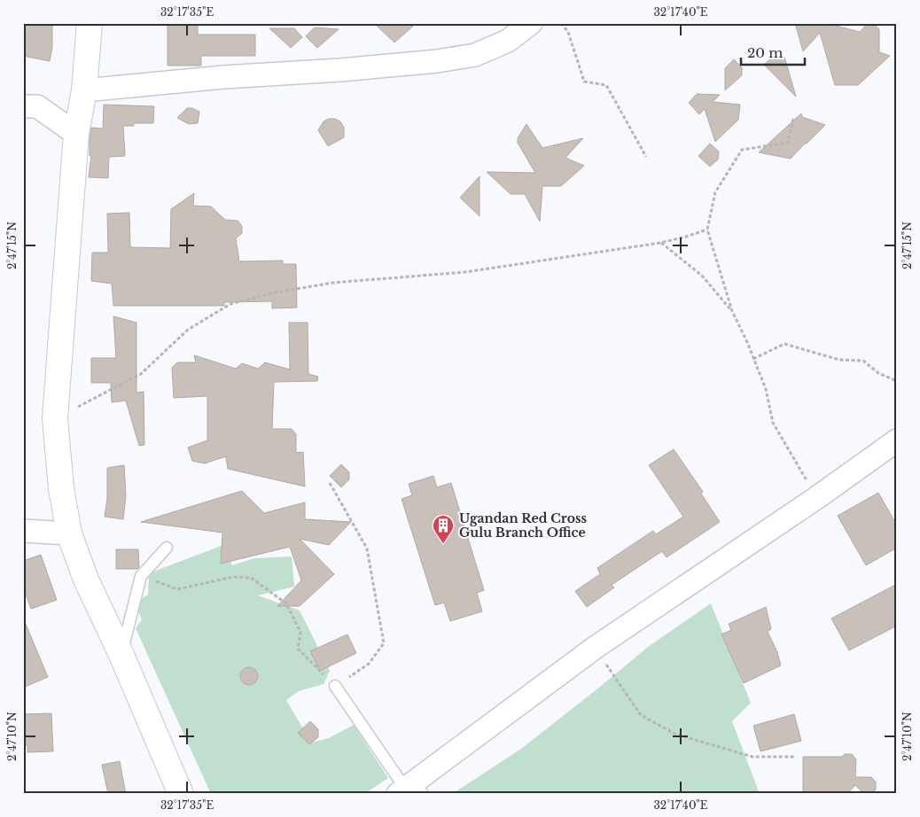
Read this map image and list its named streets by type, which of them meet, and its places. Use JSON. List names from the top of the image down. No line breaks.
{"places":{"building":["Ugandan Red Cross Gulu Branch Office"]},"scale_bar":"20 m","coordinates":["32°17'35\"E","32°17'40\"E","2°47'15\"N","2°47'10\"N"]}
